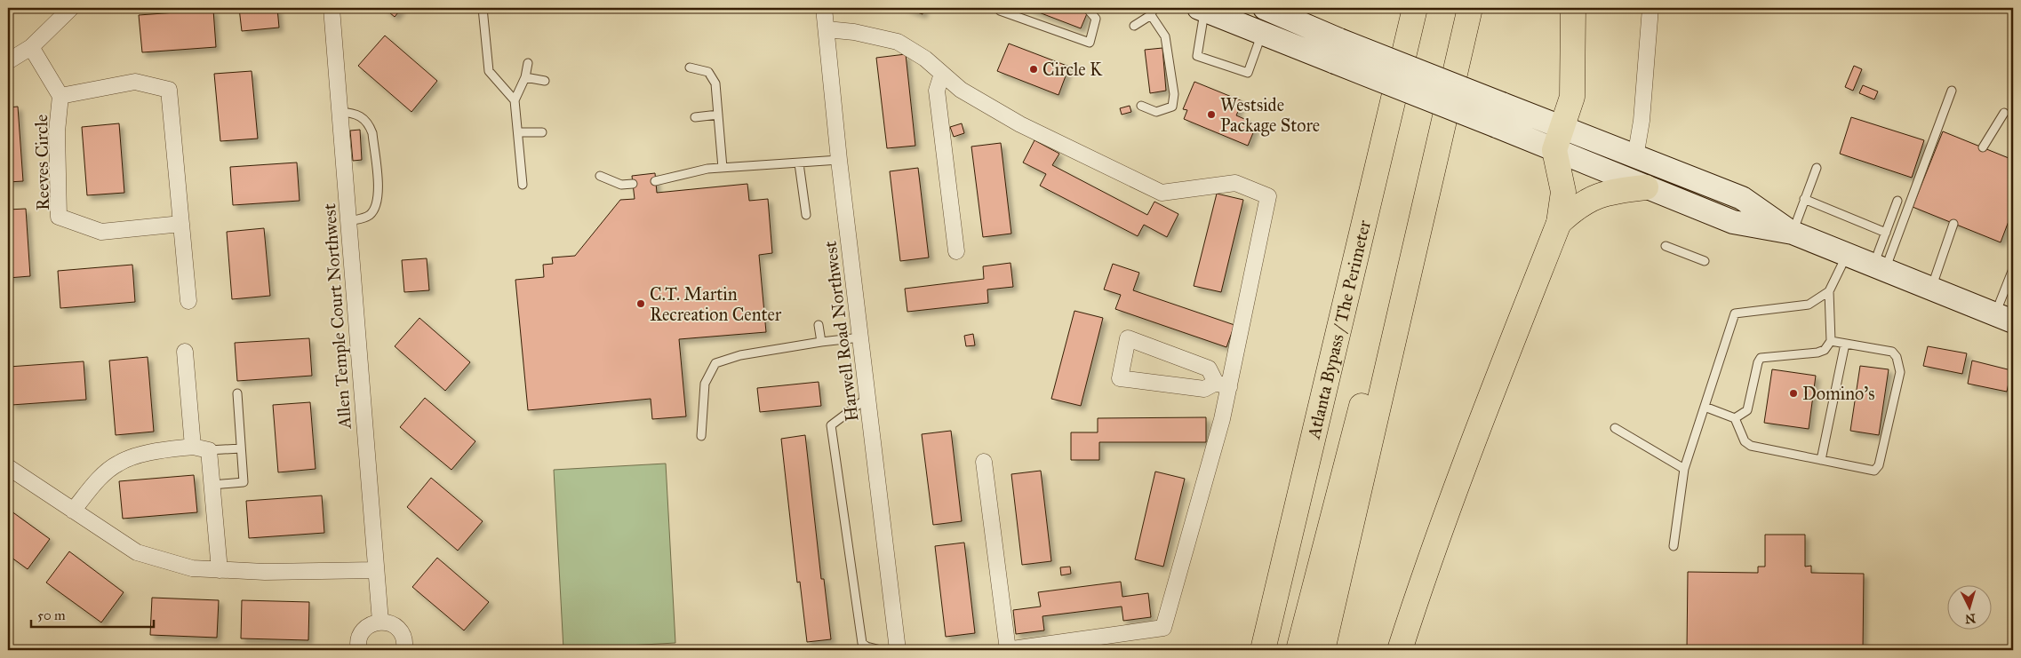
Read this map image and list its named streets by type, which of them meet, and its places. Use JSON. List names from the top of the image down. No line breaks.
{"streets":{"highway":["Atlanta Bypass / The Perimeter"],"street":["Reeves Circle","Allen Temple Court Northwest","Harwell Road Northwest"]},"places":["Circle K","Westside Package Store","C.T. Martin Recreation Center","Domino's"],"scale_bar":"50 m","north":"bottom"}
